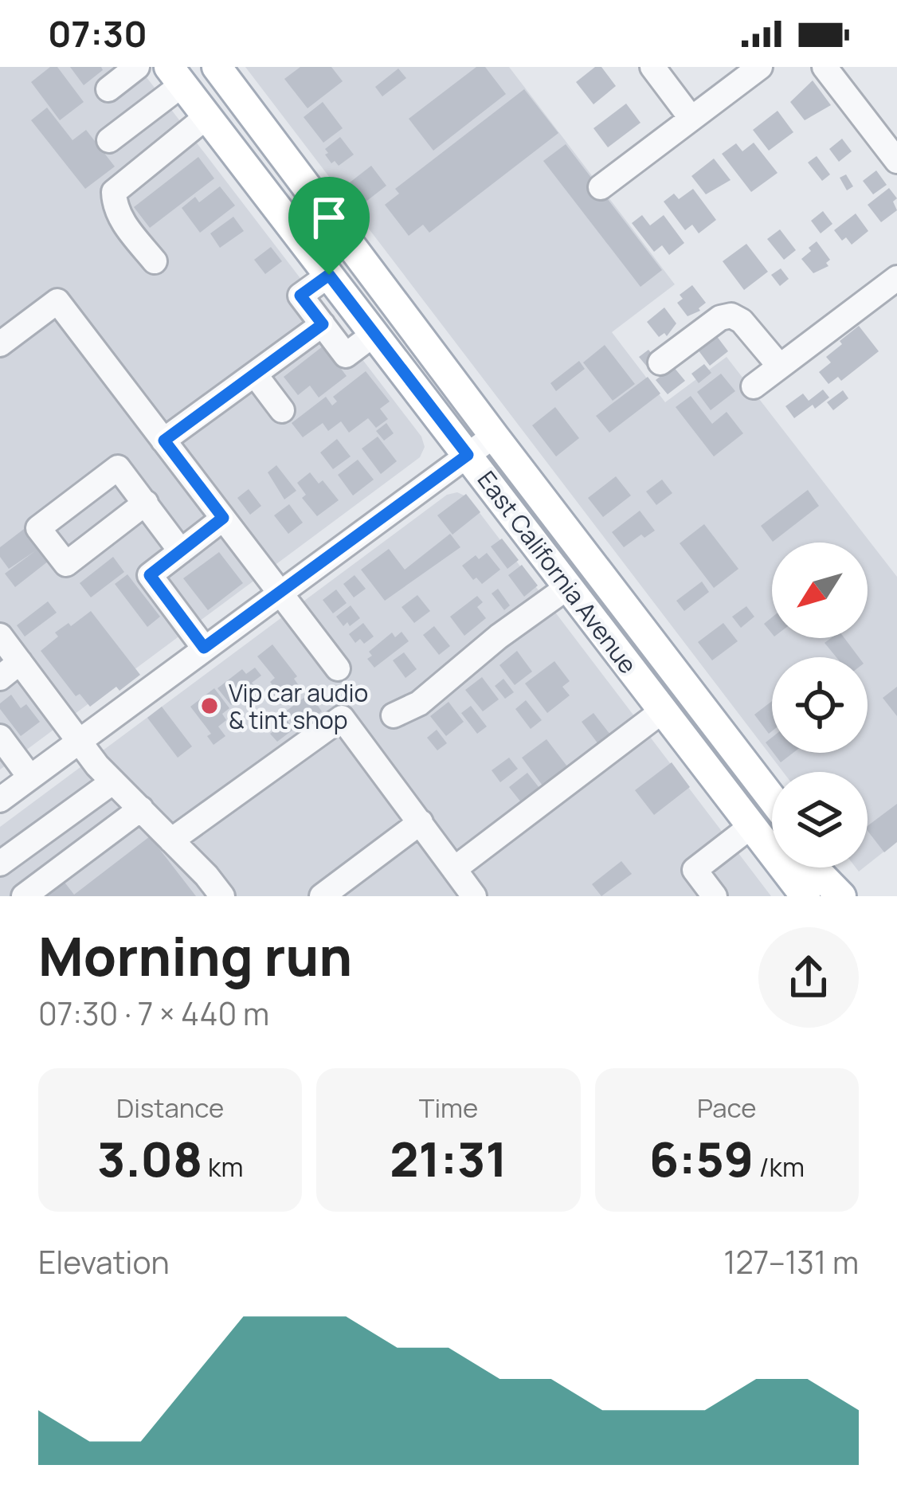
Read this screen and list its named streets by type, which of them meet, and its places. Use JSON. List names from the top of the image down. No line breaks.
{"streets":{"main road":["East California Avenue"]},"places":["Vip car audio & tint shop"],"north":"bottom left","page":{"status":"07:30","heading":["Morning run","07:30 · 7 × 440 m"],"stats":[["Distance","3.08 km"],["Time","21:31"],["Pace","6:59 /km"]],"chart":["Elevation","127–131 m"]}}
